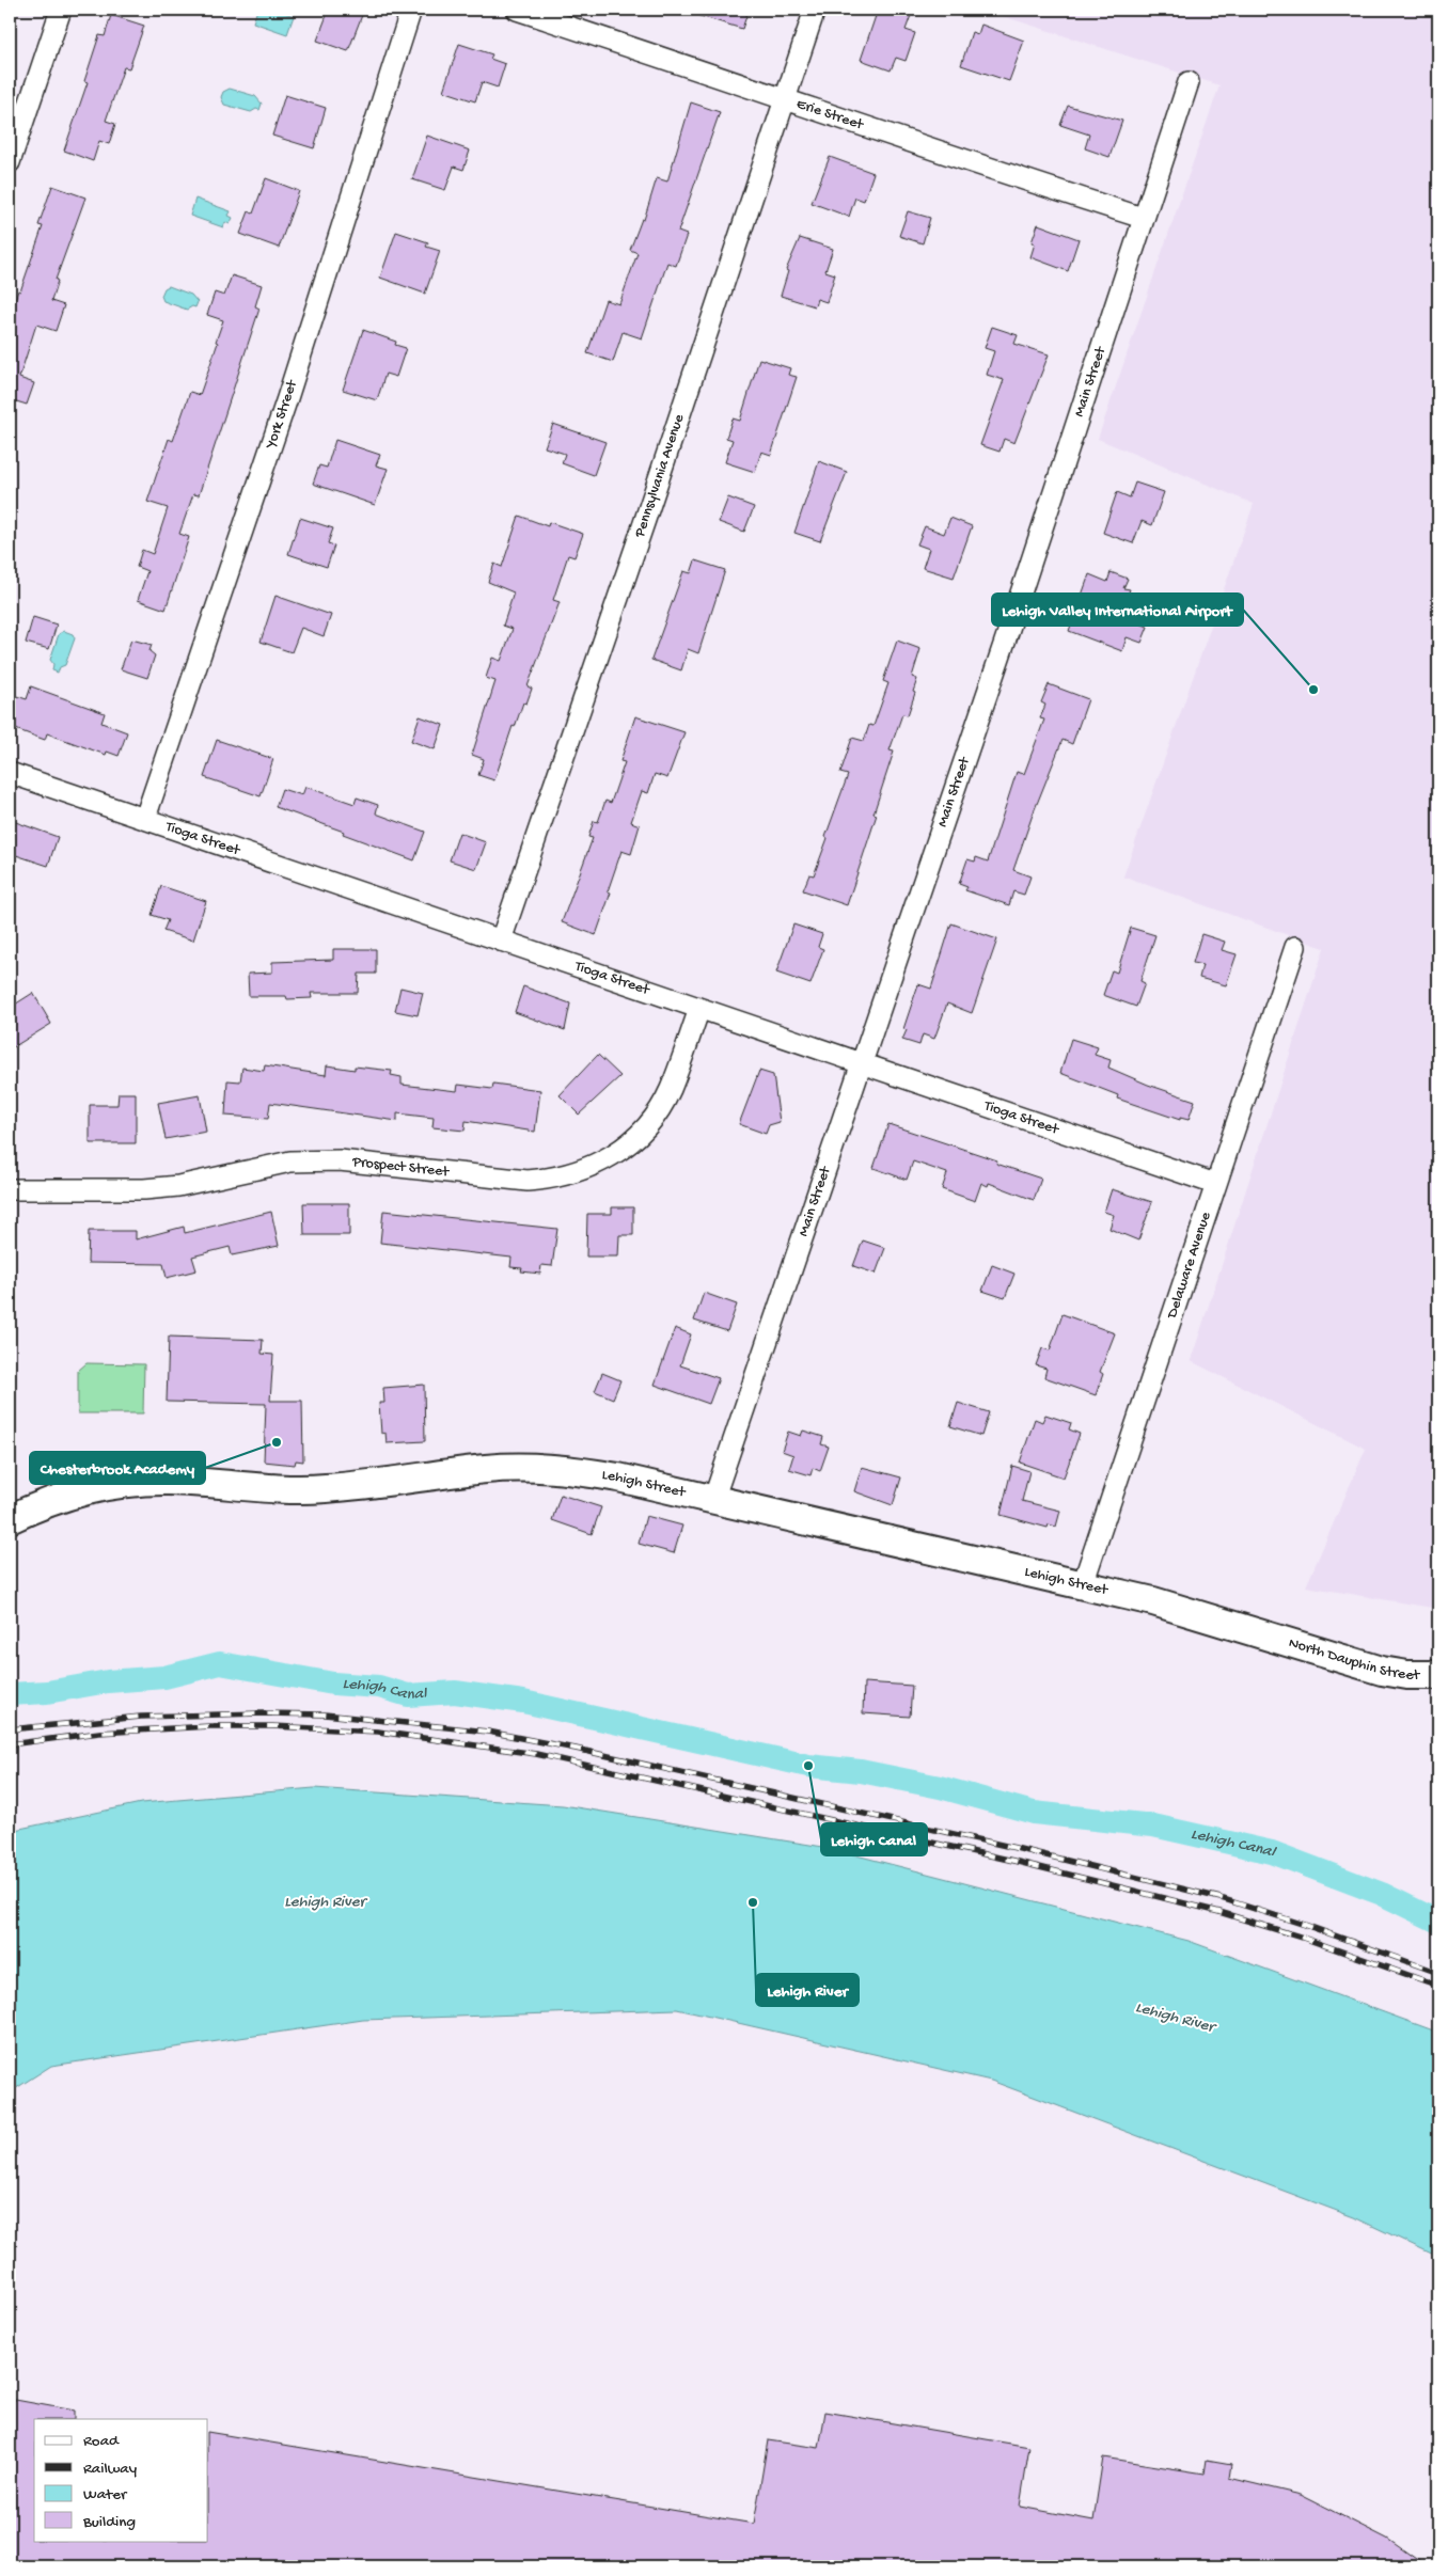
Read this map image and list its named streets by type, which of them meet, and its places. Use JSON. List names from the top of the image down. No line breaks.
{"streets":{"street":["Erie Street","Main Street","York Street","Pennsylvania Avenue","Tioga Street","Prospect Street","Delaware Avenue","Lehigh Street","North Dauphin Street"]},"crossings":[["Erie Street","Main Street"],["Erie Street","Pennsylvania Avenue"],["Main Street","Tioga Street"],["Main Street","Lehigh Street"],["York Street","Tioga Street"],["Pennsylvania Avenue","Tioga Street"],["Tioga Street","Prospect Street"],["Tioga Street","Delaware Avenue"],["Delaware Avenue","Lehigh Street"],["Lehigh Street","North Dauphin Street"]],"water":["Lehigh Canal","Lehigh River"],"places":["Lehigh Valley International Airport","Chesterbrook Academy","Lehigh Canal","Lehigh River"],"legend":["Road","Railway","Water","Building"]}
